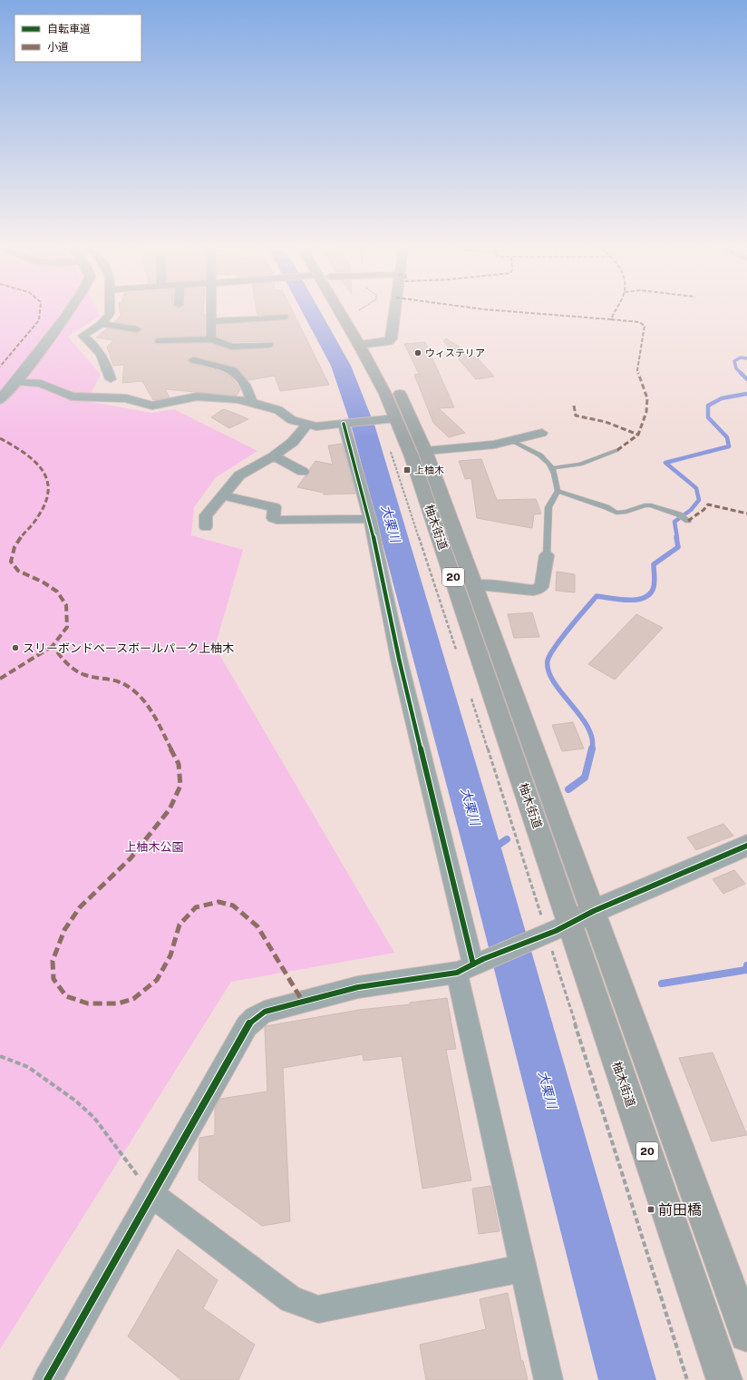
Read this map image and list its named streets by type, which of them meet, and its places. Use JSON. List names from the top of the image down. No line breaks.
{"streets":{"main road":["柚木街道","20"]},"water":["大栗川"],"parks":["上柚木公園"],"places":{"other":["ウィステリア","スリーボンドベースボールパーク上柚木"],"transit":["上柚木","前田橋"]},"legend":["自転車道","小道"]}
